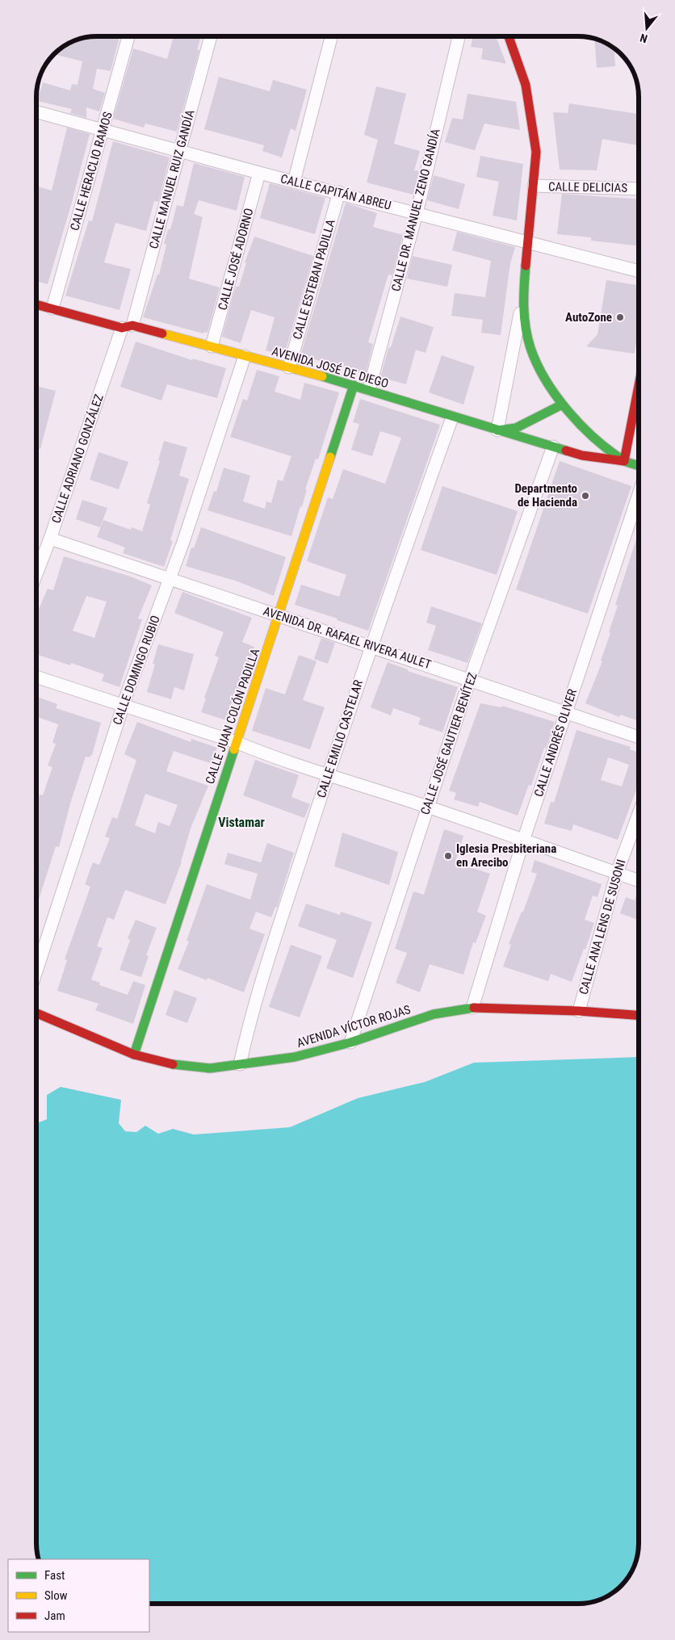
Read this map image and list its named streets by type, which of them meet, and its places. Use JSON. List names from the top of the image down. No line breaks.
{"streets":{"street":["CALLE HERACLIO RAMOS","CALLE MANUEL RUIZ GANDÍA","CALLE DELICIAS","CALLE CAPITÁN ABREU","CALLE DR. MANUEL ZENO GANDÍA","CALLE JOSÉ ADORNO","CALLE ESTEBAN PADILLA","AVENIDA JOSÉ DE DIEGO","CALLE ADRIANO GONZÁLEZ","AVENIDA DR. RAFAEL RIVERA AULET","CALLE DOMINGO RUBIO","CALLE JUAN COLÓN PADILLA","CALLE EMILIO CASTELAR","CALLE ANDRÉS OLIVER","CALLE JOSÉ GAUTIER BENÍTEZ","CALLE ANA LENS DE SUSONI","AVENIDA VÍCTOR ROJAS"]},"crossings":[["CALLE HERACLIO RAMOS","CALLE CAPITÁN ABREU"],["CALLE HERACLIO RAMOS","AVENIDA JOSÉ DE DIEGO"],["CALLE MANUEL RUIZ GANDÍA","CALLE CAPITÁN ABREU"],["CALLE MANUEL RUIZ GANDÍA","AVENIDA JOSÉ DE DIEGO"],["CALLE MANUEL RUIZ GANDÍA","CALLE ADRIANO GONZÁLEZ"],["CALLE DELICIAS","AVENIDA JOSÉ DE DIEGO"],["CALLE CAPITÁN ABREU","CALLE DR. MANUEL ZENO GANDÍA"],["CALLE CAPITÁN ABREU","CALLE JOSÉ ADORNO"],["CALLE CAPITÁN ABREU","CALLE ESTEBAN PADILLA"],["CALLE CAPITÁN ABREU","AVENIDA JOSÉ DE DIEGO"],["CALLE DR. MANUEL ZENO GANDÍA","AVENIDA JOSÉ DE DIEGO"],["CALLE JOSÉ ADORNO","AVENIDA JOSÉ DE DIEGO"],["CALLE ESTEBAN PADILLA","AVENIDA JOSÉ DE DIEGO"],["AVENIDA JOSÉ DE DIEGO","CALLE ADRIANO GONZÁLEZ"],["AVENIDA JOSÉ DE DIEGO","CALLE DOMINGO RUBIO"],["AVENIDA JOSÉ DE DIEGO","CALLE JUAN COLÓN PADILLA"],["AVENIDA JOSÉ DE DIEGO","CALLE EMILIO CASTELAR"],["AVENIDA JOSÉ DE DIEGO","CALLE JOSÉ GAUTIER BENÍTEZ"],["CALLE ADRIANO GONZÁLEZ","AVENIDA DR. RAFAEL RIVERA AULET"],["AVENIDA DR. RAFAEL RIVERA AULET","CALLE DOMINGO RUBIO"],["AVENIDA DR. RAFAEL RIVERA AULET","CALLE JUAN COLÓN PADILLA"],["AVENIDA DR. RAFAEL RIVERA AULET","CALLE EMILIO CASTELAR"],["AVENIDA DR. RAFAEL RIVERA AULET","CALLE ANDRÉS OLIVER"],["AVENIDA DR. RAFAEL RIVERA AULET","CALLE JOSÉ GAUTIER BENÍTEZ"],["CALLE JUAN COLÓN PADILLA","AVENIDA VÍCTOR ROJAS"],["CALLE EMILIO CASTELAR","AVENIDA VÍCTOR ROJAS"],["CALLE ANDRÉS OLIVER","AVENIDA VÍCTOR ROJAS"],["CALLE JOSÉ GAUTIER BENÍTEZ","AVENIDA VÍCTOR ROJAS"],["CALLE ANA LENS DE SUSONI","AVENIDA VÍCTOR ROJAS"]],"districts":["Vistamar"],"places":["AutoZone","Departmento de Hacienda","Iglesia Presbiteriana en Arecibo"],"legend":["Fast","Slow","Jam"],"north":"bottom"}
